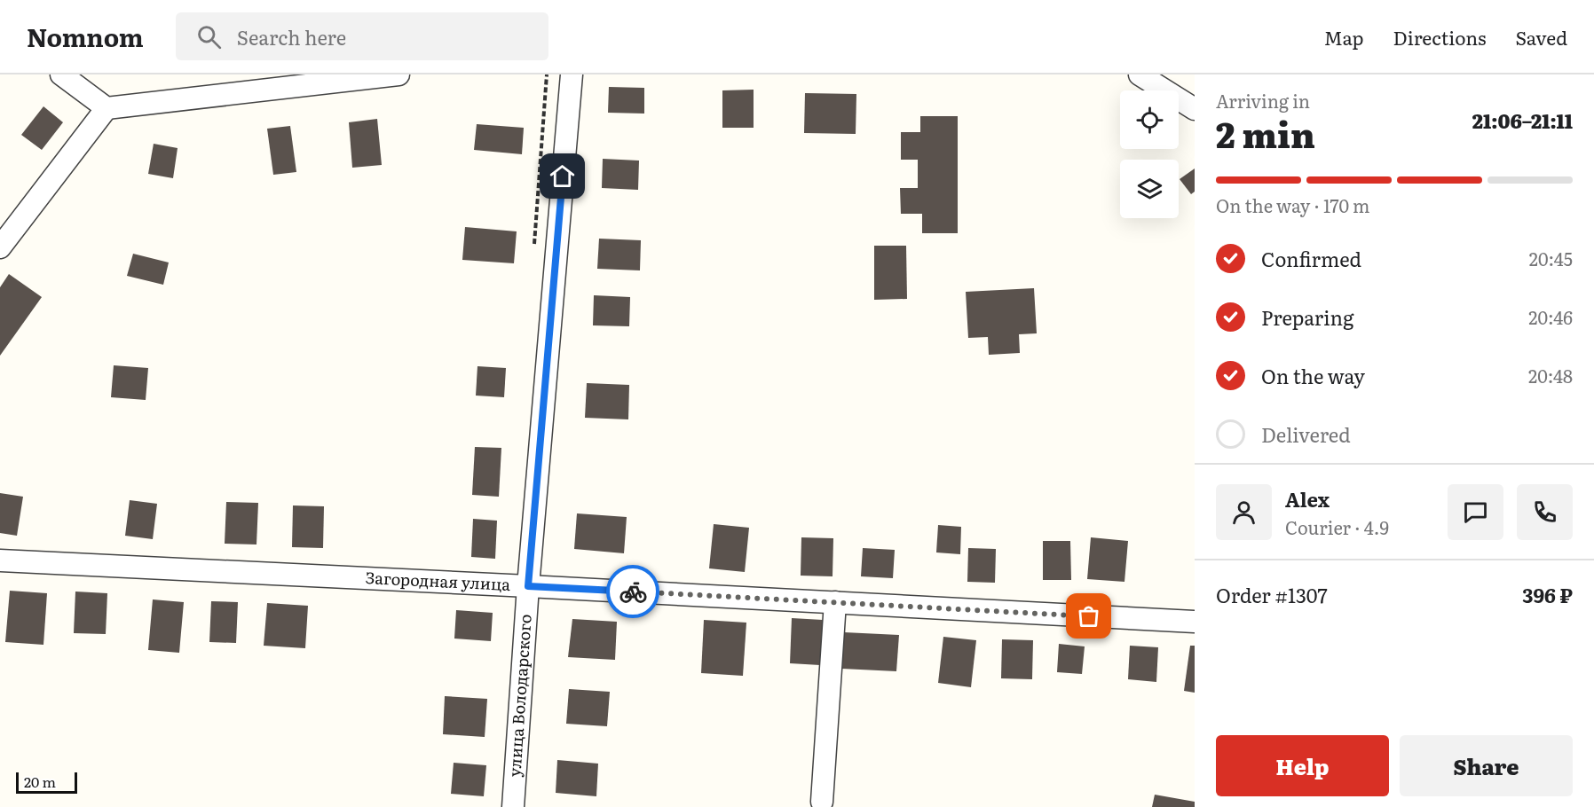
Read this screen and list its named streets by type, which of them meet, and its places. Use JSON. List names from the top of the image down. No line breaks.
{"streets":{"street":["Загородная улица","улица Володарского"]},"crossings":[["Загородная улица","улица Володарского"]],"scale_bar":"20 m","page":{"header":"Nomnom","search":"Search here","nav":["Map","Directions","Saved"],"heading":["2 min","Arriving in","21:06–21:11"],"panel":["Alex","Courier · 4.9","Order #1307","396 ₽"],"bar":"On the way · 170 m","list":[["Confirmed","20:45"],["Preparing","20:46"],["On the way","20:48"],"Delivered"],"buttons":["Help","Share"],"scale":"20 m"}}
